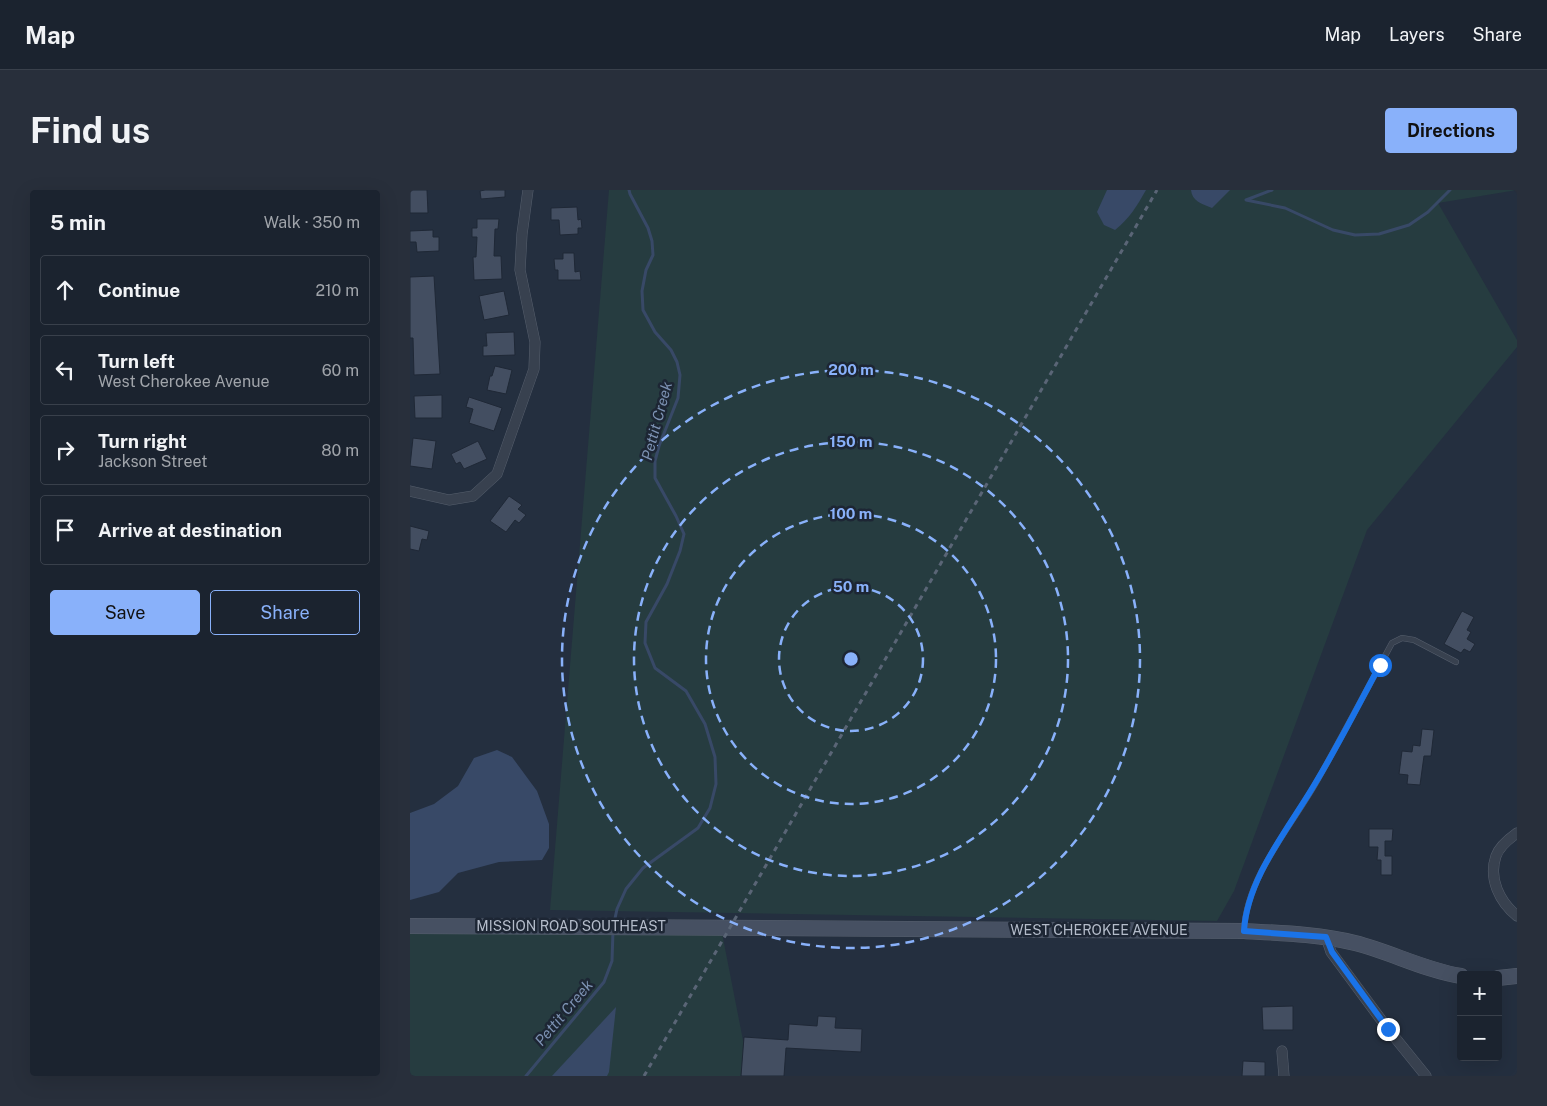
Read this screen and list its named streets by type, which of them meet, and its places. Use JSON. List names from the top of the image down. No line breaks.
{"streets":{"main road":["MISSION ROAD SOUTHEAST","WEST CHEROKEE AVENUE"]},"crossings":[["MISSION ROAD SOUTHEAST","WEST CHEROKEE AVENUE"]],"water":["Pettit Creek"],"page":{"header":"Map","nav":["Map","Layers","Share"],"buttons":["Directions",["Save","Share"]],"title":"Find us","heading":["5 min","Walk · 350 m"],"list":[["Continue","210 m"],["Turn left","West Cherokee Avenue","60 m"],["Turn right","Jackson Street","80 m"],"Arrive at destination"],"map_buttons":["+","−"]},"rings":["200 m","150 m","100 m","50 m"]}
